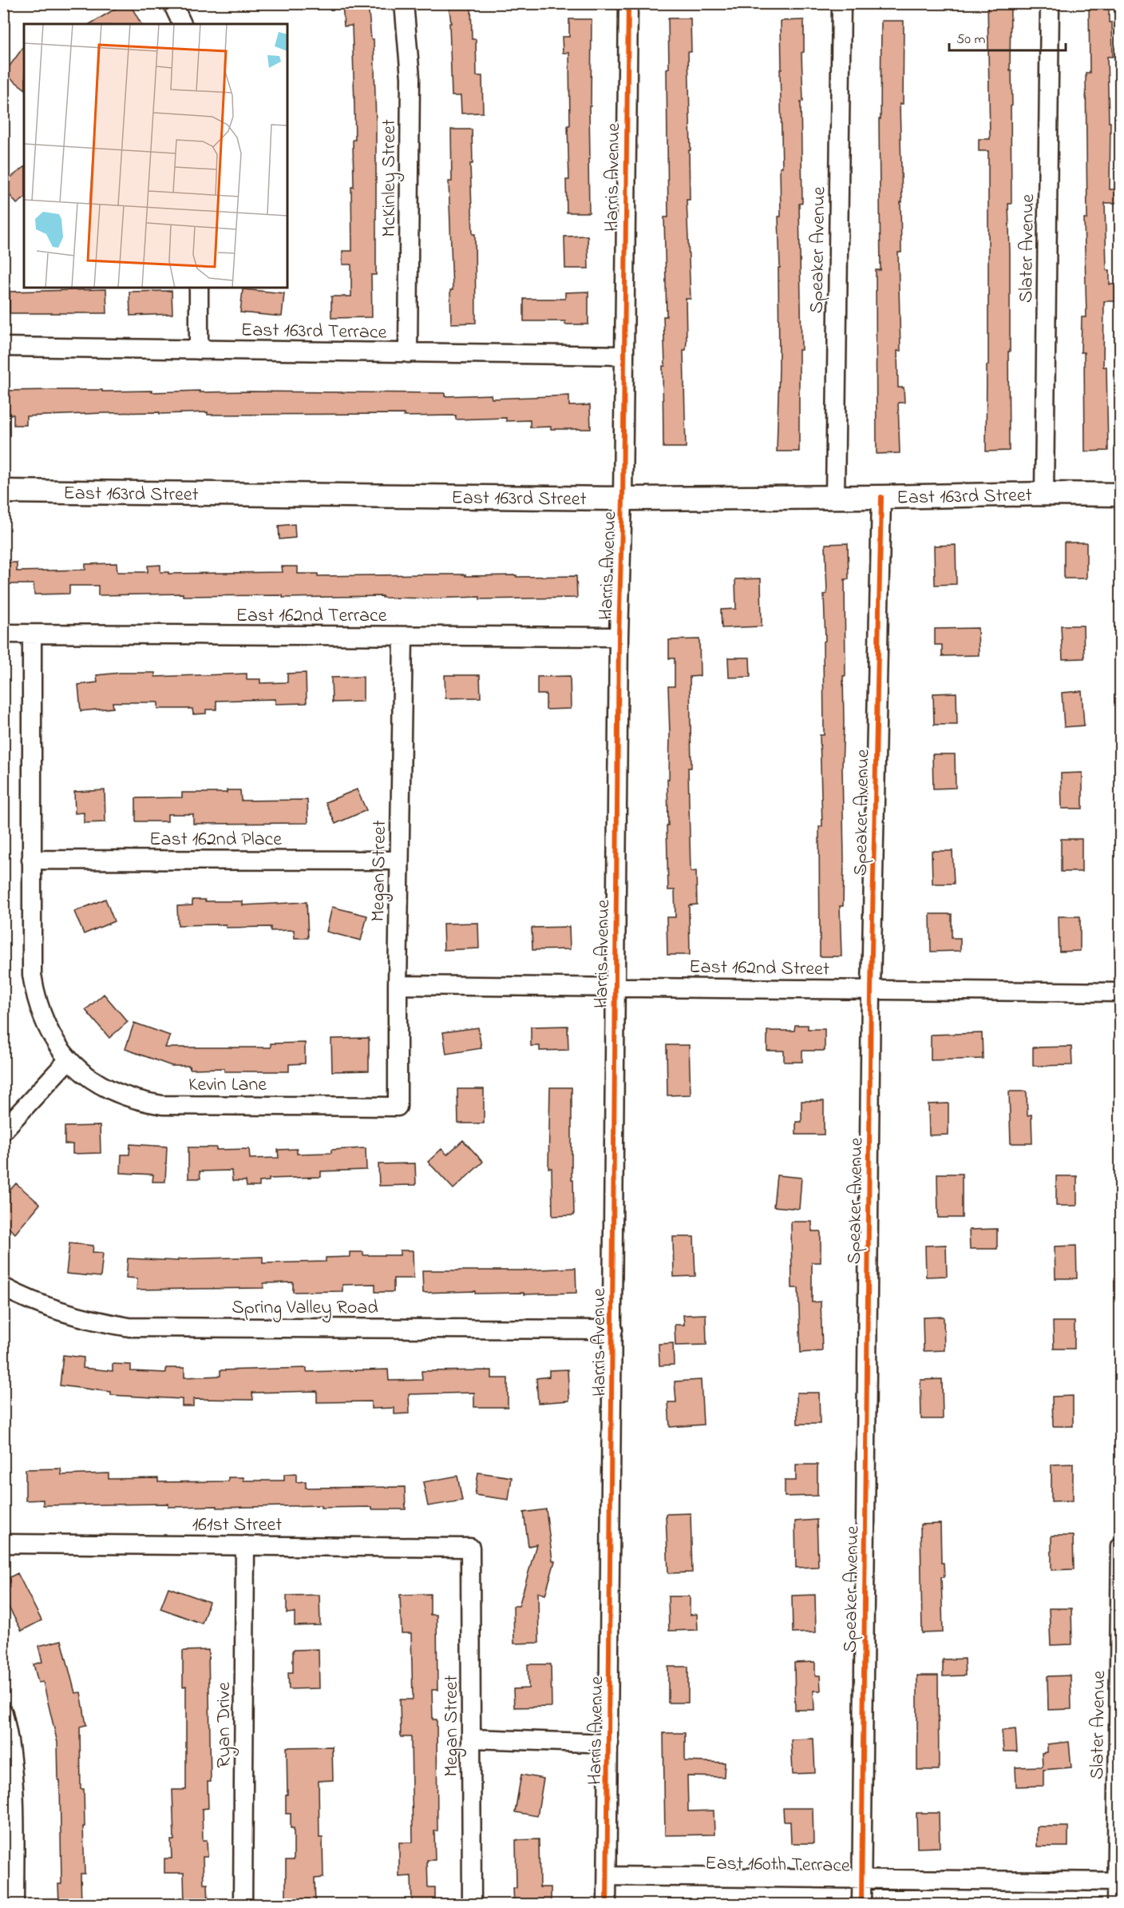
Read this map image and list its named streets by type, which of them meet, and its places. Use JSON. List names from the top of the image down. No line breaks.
{"streets":{"street":["Harris Avenue","McKinley Street","Slater Avenue","Speaker Avenue","East 163rd Terrace","East 163rd Street","East 162nd Terrace","East 162nd Place","Megan Street","East 162nd Street","Kevin Lane","Spring Valley Road","161st Street","Ryan Drive","East 160th Terrace"]},"crossings":[["Harris Avenue","East 163rd Terrace"],["Harris Avenue","East 163rd Street"],["Harris Avenue","East 162nd Terrace"],["Harris Avenue","East 162nd Street"],["Harris Avenue","Spring Valley Road"],["Harris Avenue","East 160th Terrace"],["McKinley Street","East 163rd Terrace"],["Slater Avenue","East 163rd Street"],["Slater Avenue","East 160th Terrace"],["Speaker Avenue","East 163rd Street"],["Speaker Avenue","East 162nd Street"],["Speaker Avenue","East 160th Terrace"],["East 162nd Terrace","Megan Street"],["East 162nd Terrace","Kevin Lane"],["East 162nd Place","Megan Street"],["East 162nd Place","Kevin Lane"],["Megan Street","East 162nd Street"],["Megan Street","Kevin Lane"],["Megan Street","161st Street"],["161st Street","Ryan Drive"]],"scale_bar":"50 m"}
